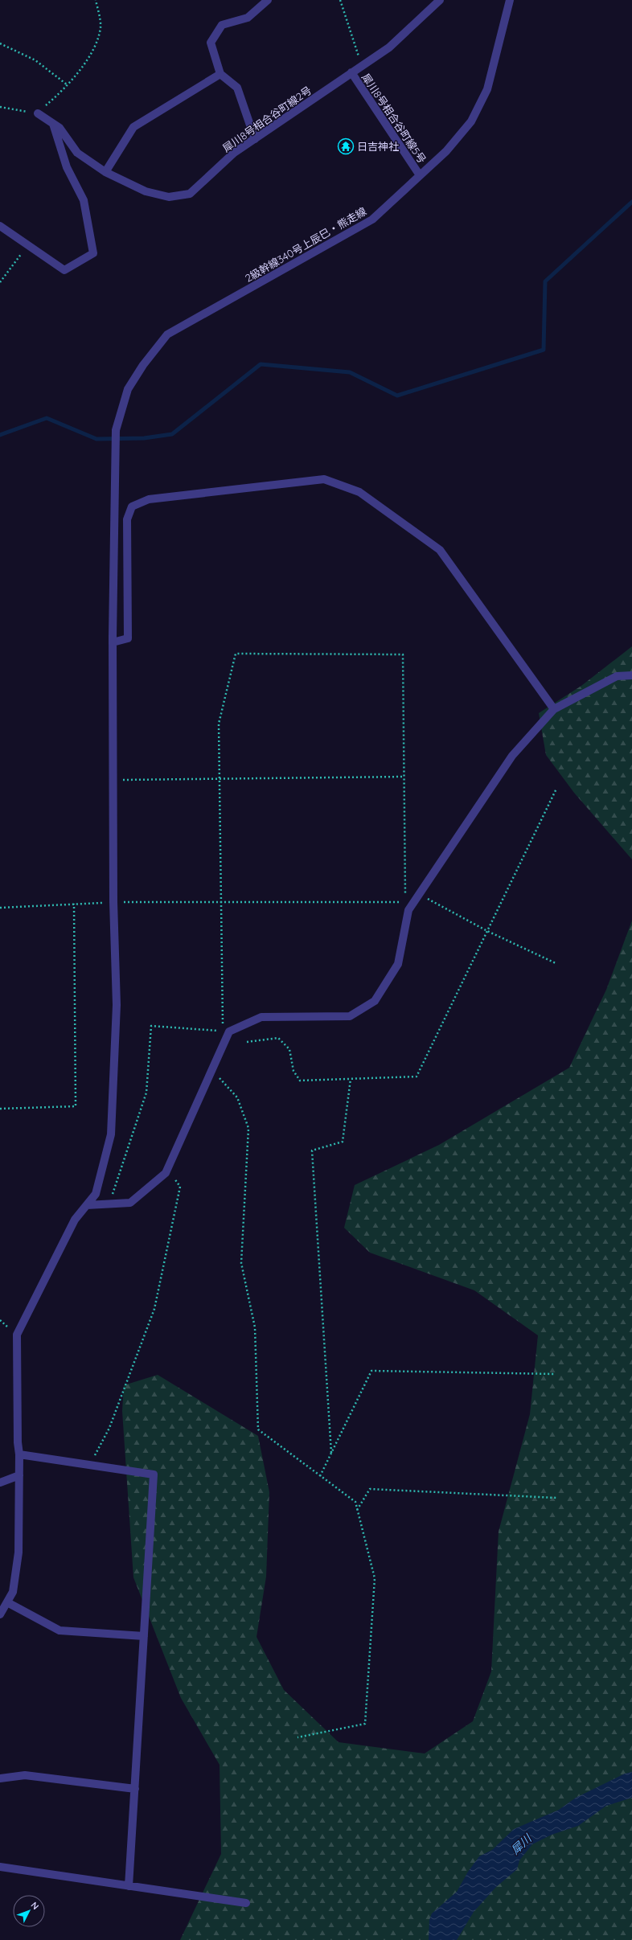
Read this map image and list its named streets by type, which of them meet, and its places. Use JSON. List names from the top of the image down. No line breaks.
{"streets":{"street":["犀川8号相合谷町線5号","犀川8号相合谷町線2号","2級幹線340号上辰巳・熊走線"]},"crossings":[["犀川8号相合谷町線5号","犀川8号相合谷町線2号"],["犀川8号相合谷町線5号","2級幹線340号上辰巳・熊走線"]],"water":["犀川"],"places":{"temple":["日吉神社"]},"north":"top right"}
